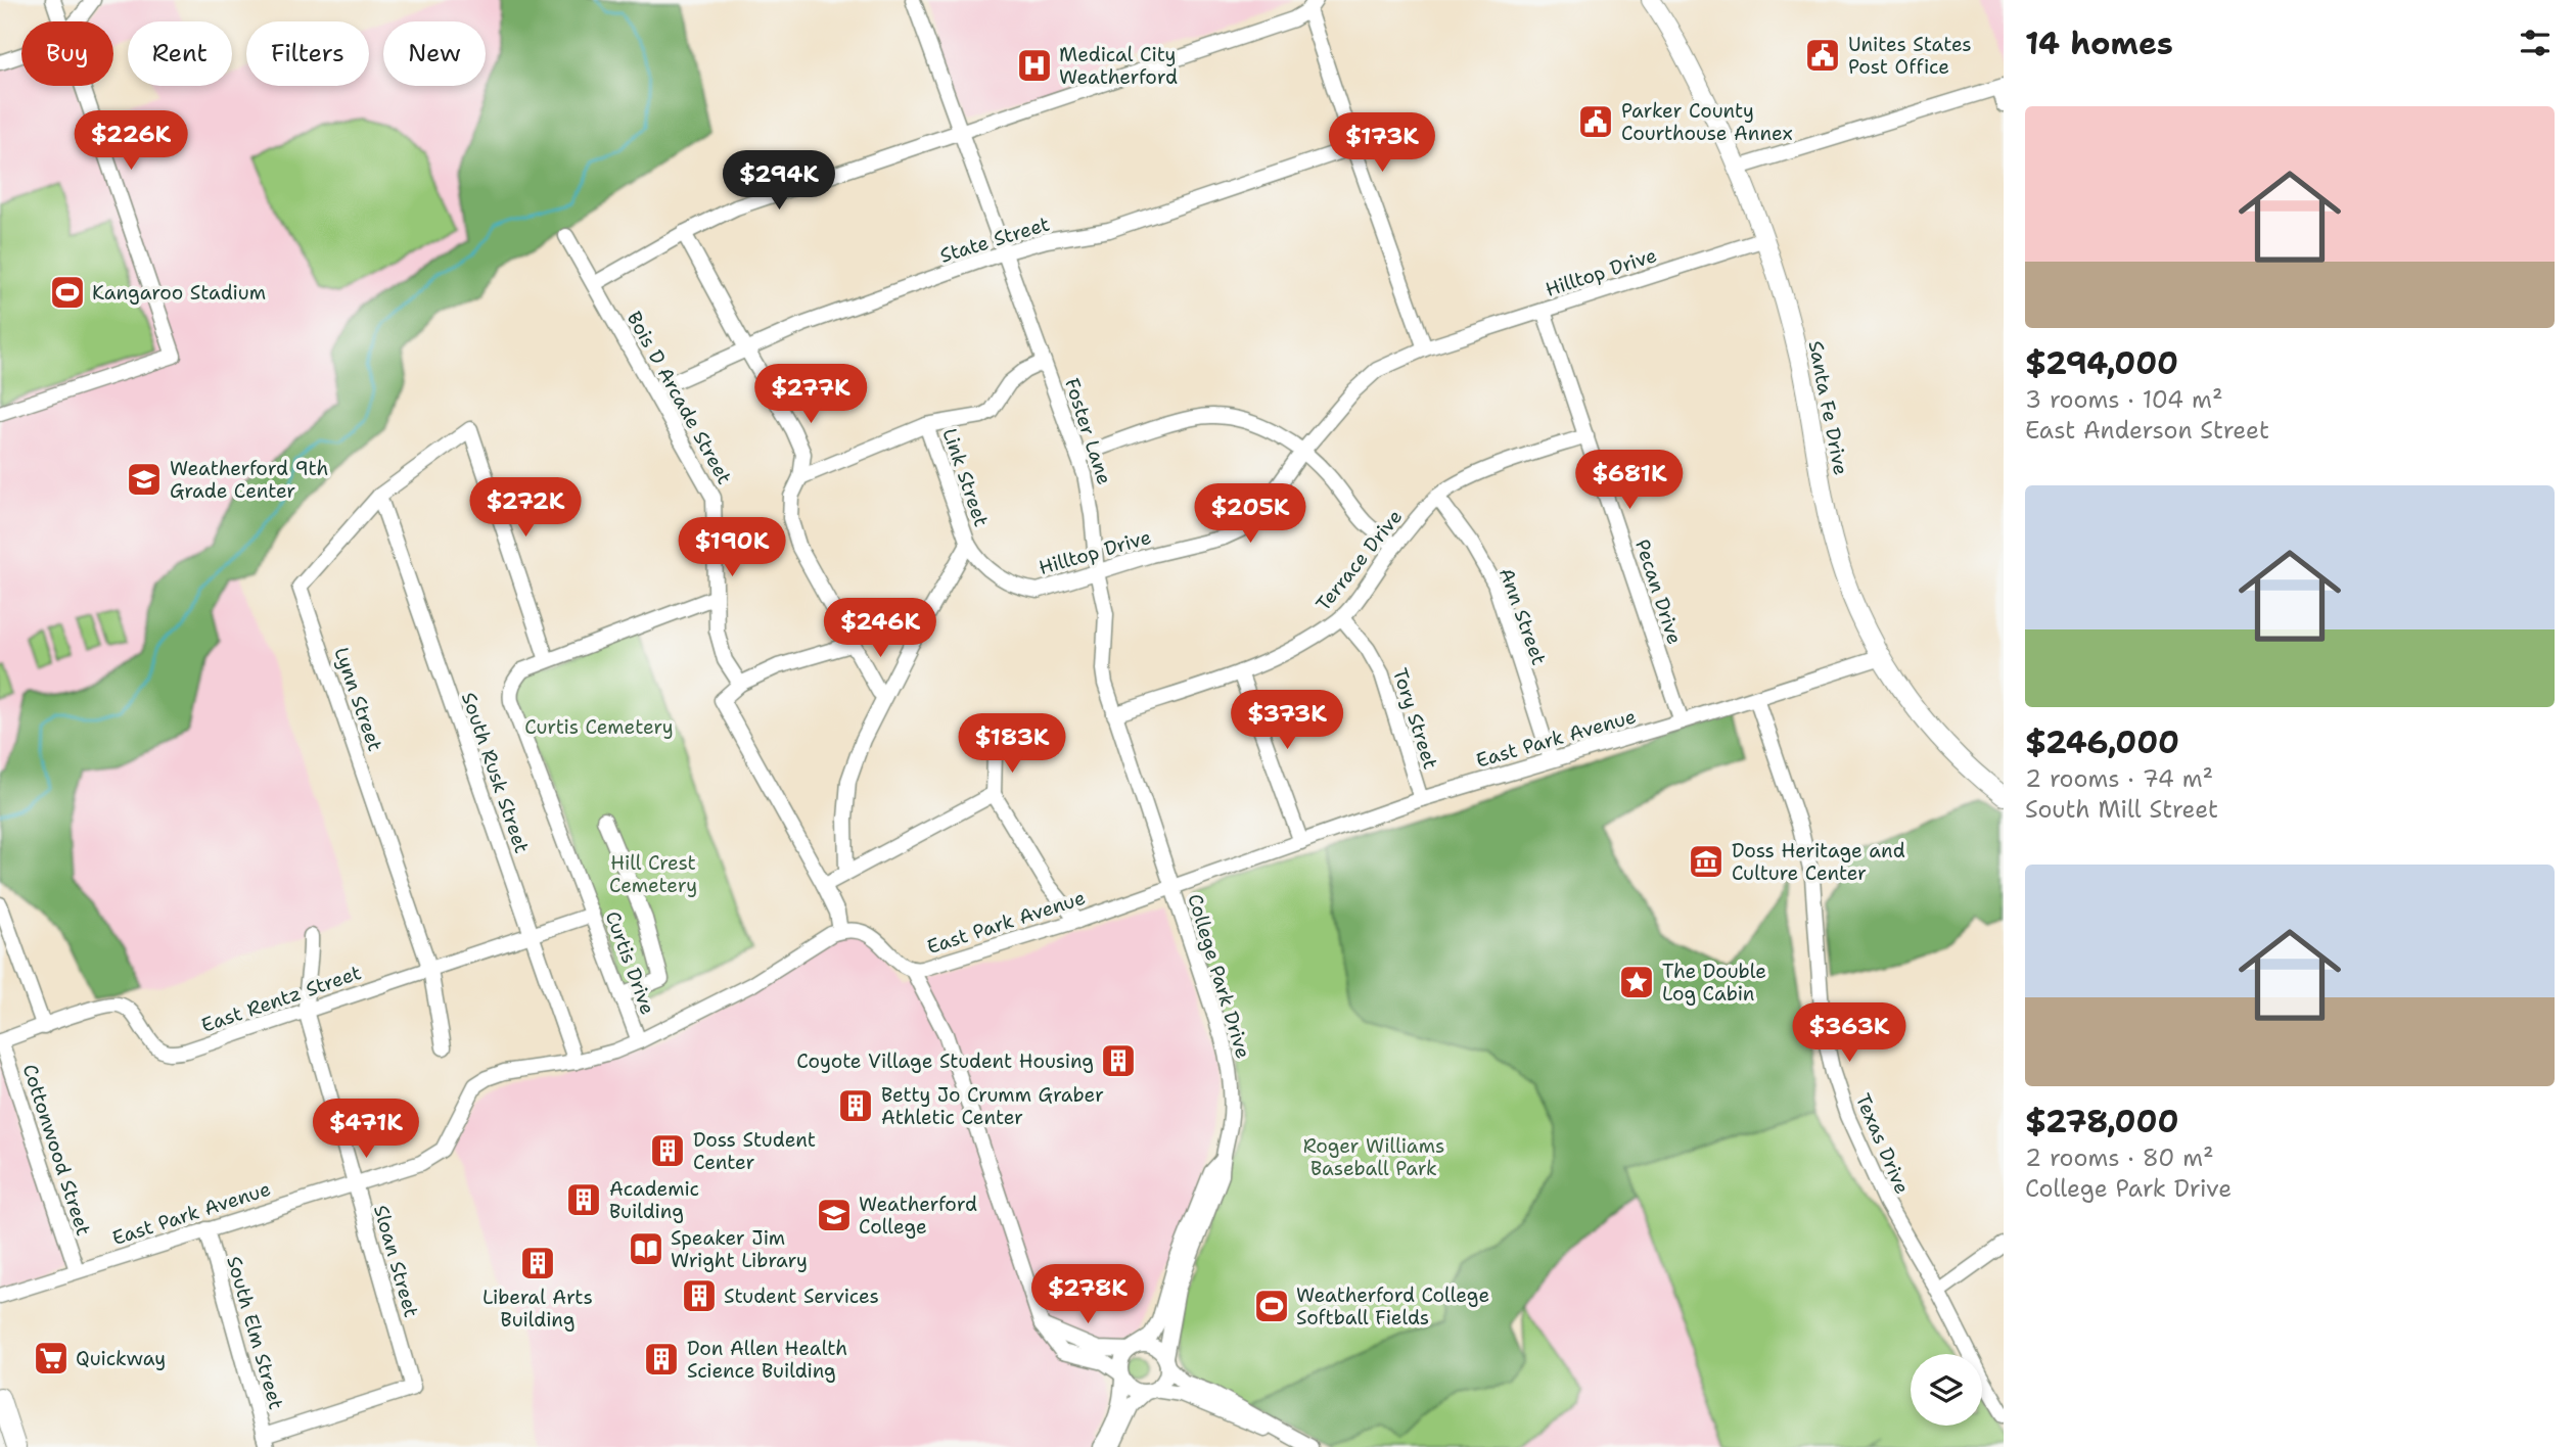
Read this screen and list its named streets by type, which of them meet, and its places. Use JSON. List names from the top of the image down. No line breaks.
{"streets":{"main road":["Santa Fe Drive"],"street":["State Street","Hilltop Drive","Bois D Arcade Street","Foster Lane","Link Street","Terrace Drive","Pecan Drive","Ann Street","Lynn Street","Tory Street","East Park Avenue","South Rusk Street","Curtis Drive","College Park Drive","East Rentz Street","Texas Drive","Cottonwood Street","Sloan Street","South Elm Street"]},"crossings":[["State Street","Bois D Arcade Street"],["State Street","Foster Lane"],["Hilltop Drive","Santa Fe Drive"],["Hilltop Drive","Foster Lane"],["Hilltop Drive","Link Street"],["Hilltop Drive","Pecan Drive"],["Bois D Arcade Street","Curtis Drive"],["Santa Fe Drive","East Park Avenue"],["Foster Lane","Terrace Drive"],["Foster Lane","East Park Avenue"],["Foster Lane","College Park Drive"],["Terrace Drive","Pecan Drive"],["Terrace Drive","Ann Street"],["Terrace Drive","Tory Street"],["Pecan Drive","East Park Avenue"],["Ann Street","East Park Avenue"],["Lynn Street","South Rusk Street"],["Lynn Street","Curtis Drive"],["Lynn Street","East Rentz Street"],["Tory Street","East Park Avenue"],["East Park Avenue","South Rusk Street"],["East Park Avenue","Curtis Drive"],["East Park Avenue","College Park Drive"],["East Park Avenue","Texas Drive"],["East Park Avenue","Cottonwood Street"],["East Park Avenue","Sloan Street"],["East Park Avenue","South Elm Street"],["South Rusk Street","East Rentz Street"],["Curtis Drive","East Rentz Street"],["East Rentz Street","Cottonwood Street"],["East Rentz Street","Sloan Street"],["Sloan Street","South Elm Street"]],"parks":["Curtis Cemetery","Hill Crest Cemetery","Roger Williams Baseball Park"],"places":{"public building":["Unites States Post Office","Parker County Courthouse Annex"],"hospital":["Medical City Weatherford"],"sports":["Kangaroo Stadium","Weatherford College Softball Fields"],"school or university":["Weatherford 9th Grade Center","Weatherford College"],"museum":["Doss Heritage and Culture Center"],"place":["The Double Log Cabin"],"building":["Coyote Village Student Housing","Betty Jo Crumm Graber Athletic Center","Doss Student Center","Academic Building","Liberal Arts Building","Student Services","Don Allen Health Science Building"],"library":["Speaker Jim Wright Library"],"supermarket":["Quickway"]},"page":{"heading":"14 homes","chip":["Buy","Rent","Filters","New"],"list":[{"name":"$294,000","note":"3 rooms · 104 m² · East Anderson Street"},{"name":"$246,000","note":"2 rooms · 74 m² · South Mill Street"},{"name":"$278,000","note":"2 rooms · 80 m² · College Park Drive"}],"price":["$226K","$173K","$294K","$277K","$681K","$272K","$205K","$190K","$246K","$373K","$183K","$363K","$471K","$278K"]}}
